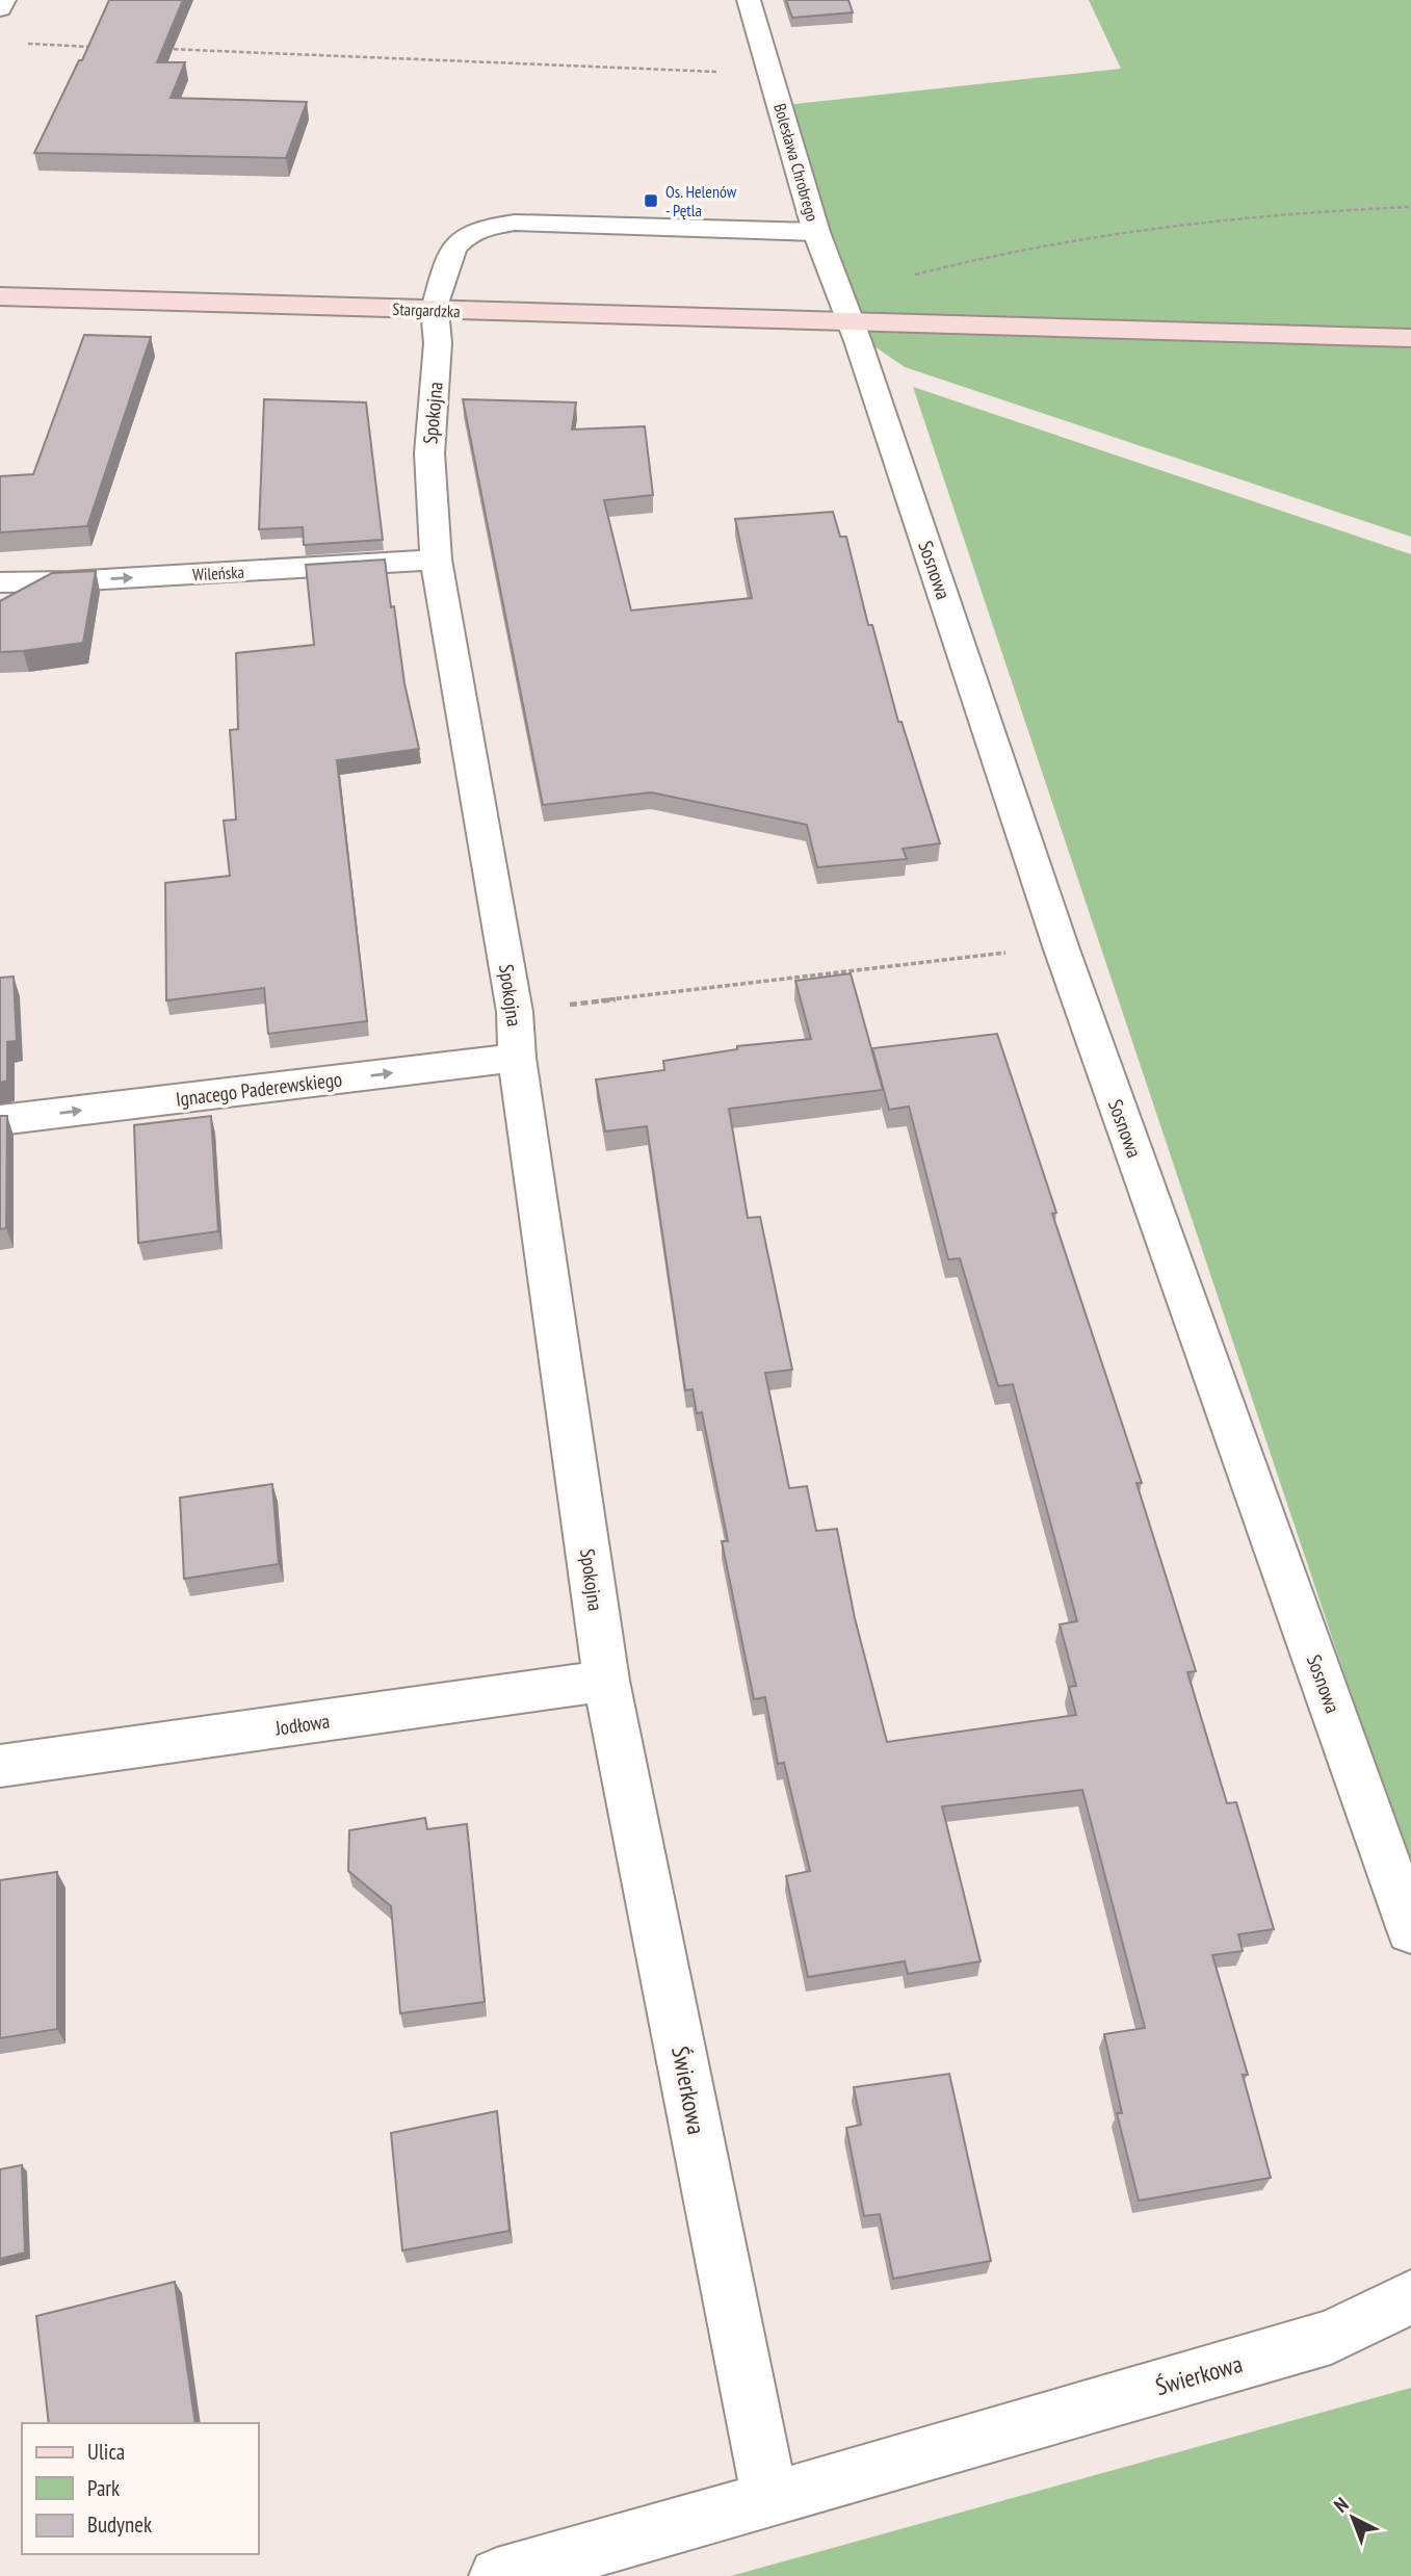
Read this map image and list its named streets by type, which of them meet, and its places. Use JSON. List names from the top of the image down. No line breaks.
{"streets":{"street":["Bolesława Chrobrego","Stargardzka","Spokojna","Sosnowa","Wileńska","Ignacego Paderewskiego","Jodłowa","Świerkowa"]},"crossings":[["Bolesława Chrobrego","Stargardzka"],["Bolesława Chrobrego","Spokojna"],["Bolesława Chrobrego","Sosnowa"],["Stargardzka","Spokojna"],["Stargardzka","Sosnowa"],["Spokojna","Wileńska"],["Spokojna","Ignacego Paderewskiego"],["Spokojna","Jodłowa"],["Spokojna","Świerkowa"],["Jodłowa","Świerkowa"]],"one_way":["Wileńska","Ignacego Paderewskiego"],"places":{"transit":["Os. Helenów - Pętla"]},"legend":["Ulica","Park","Budynek"],"north":"top left"}
